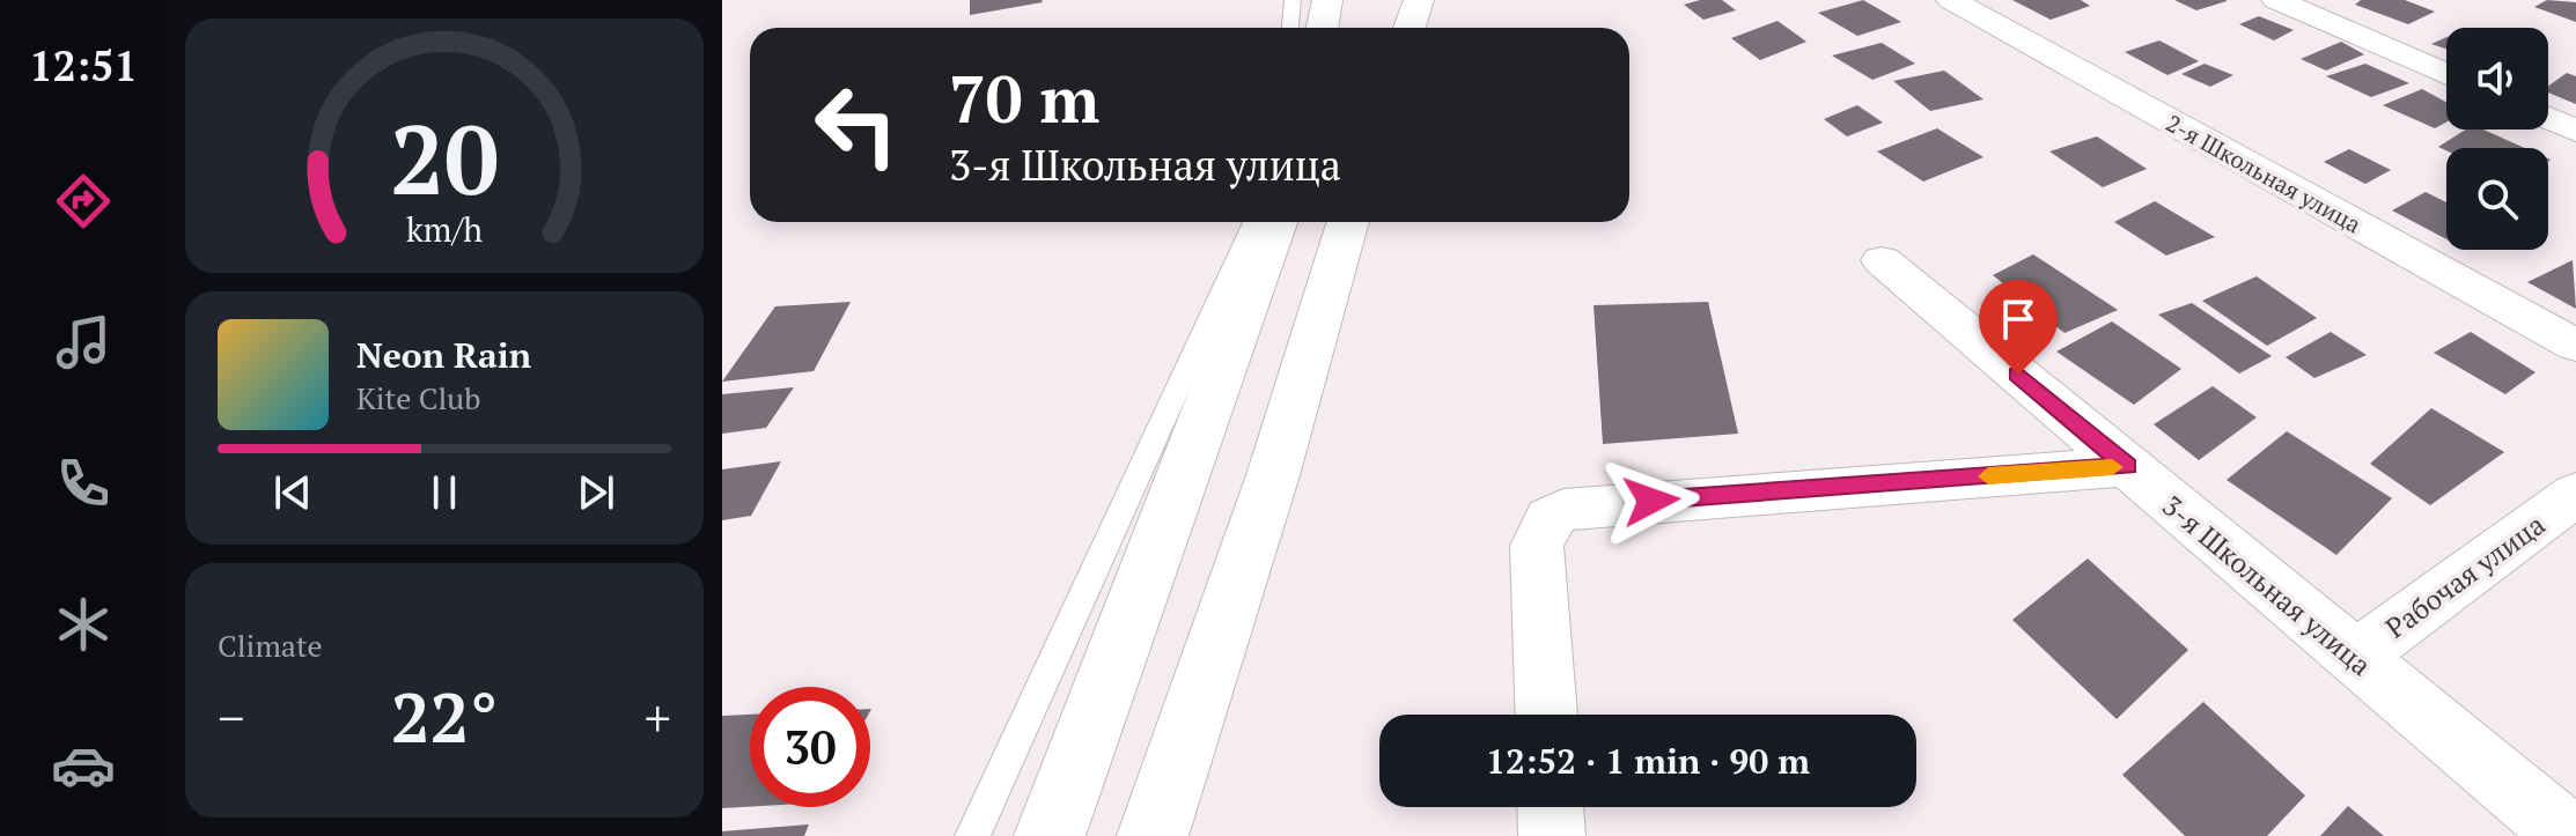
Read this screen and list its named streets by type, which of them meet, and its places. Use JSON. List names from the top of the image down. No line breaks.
{"streets":{"street":["2-я Школьная улица","Рабочая улица","3-я Школьная улица"]},"crossings":[["Рабочая улица","3-я Школьная улица"]],"page":{"tabs":"12:51","turn":["70 m","3-я Школьная улица"],"song":["Neon Rain","Kite Club"],"tile":"Climate","heat":["−","22°","+"],"limit":"30","trip":"12:52 · 1 min · 90 m","gauge":["20","km/h"]}}
